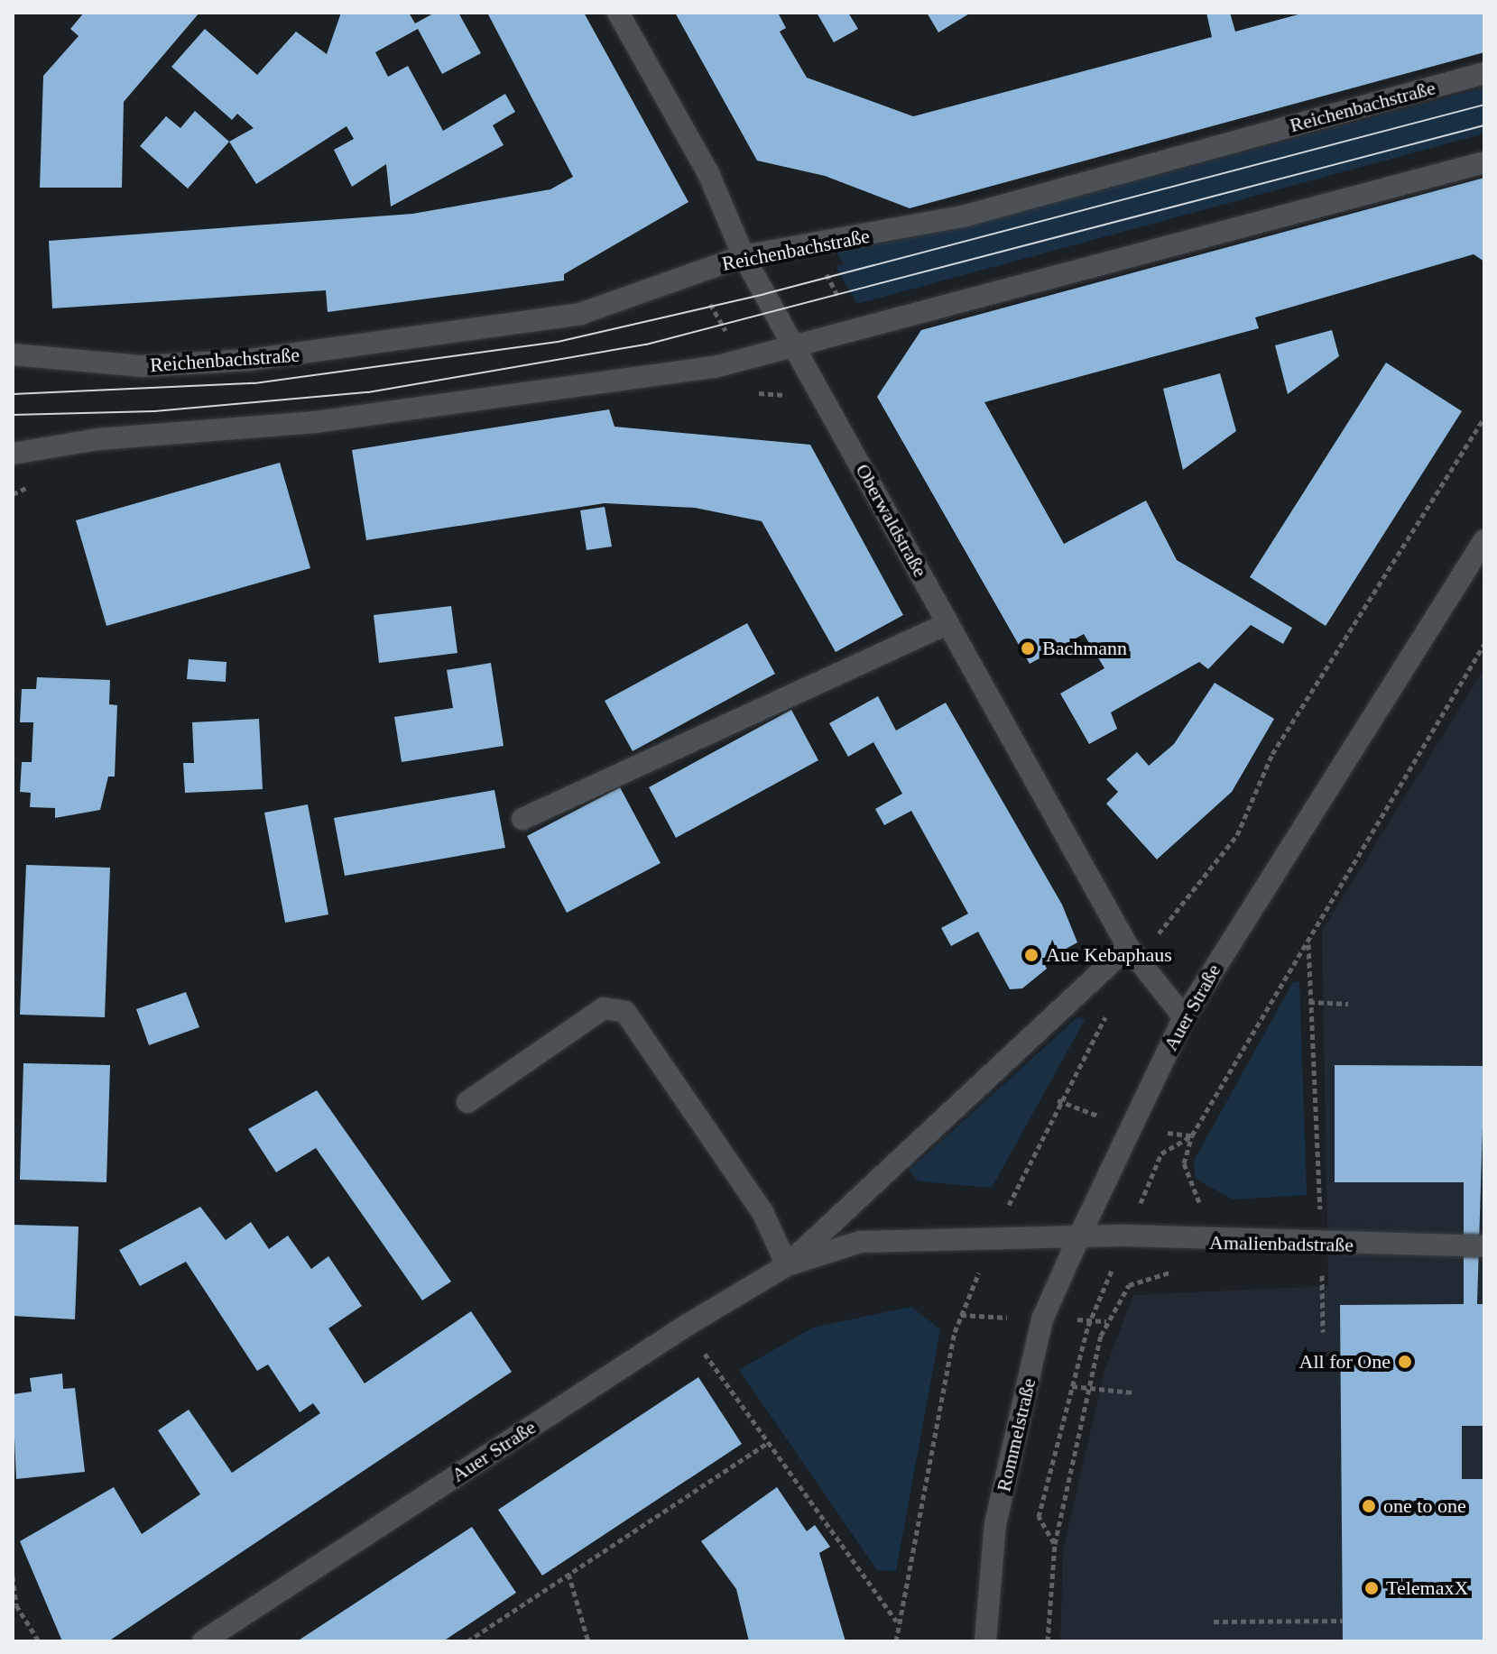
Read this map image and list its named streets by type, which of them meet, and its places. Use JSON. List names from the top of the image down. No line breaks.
{"streets":{"street":["Reichenbachstraße","Oberwaldstraße","Auer Straße","Amalienbadstraße","Rommelstraße"]},"crossings":[["Reichenbachstraße","Oberwaldstraße"],["Oberwaldstraße","Auer Straße"],["Auer Straße","Amalienbadstraße"],["Auer Straße","Rommelstraße"],["Amalienbadstraße","Rommelstraße"]],"places":["Bachmann","Aue Kebaphaus","All for One","one to one","TelemaxX"]}
